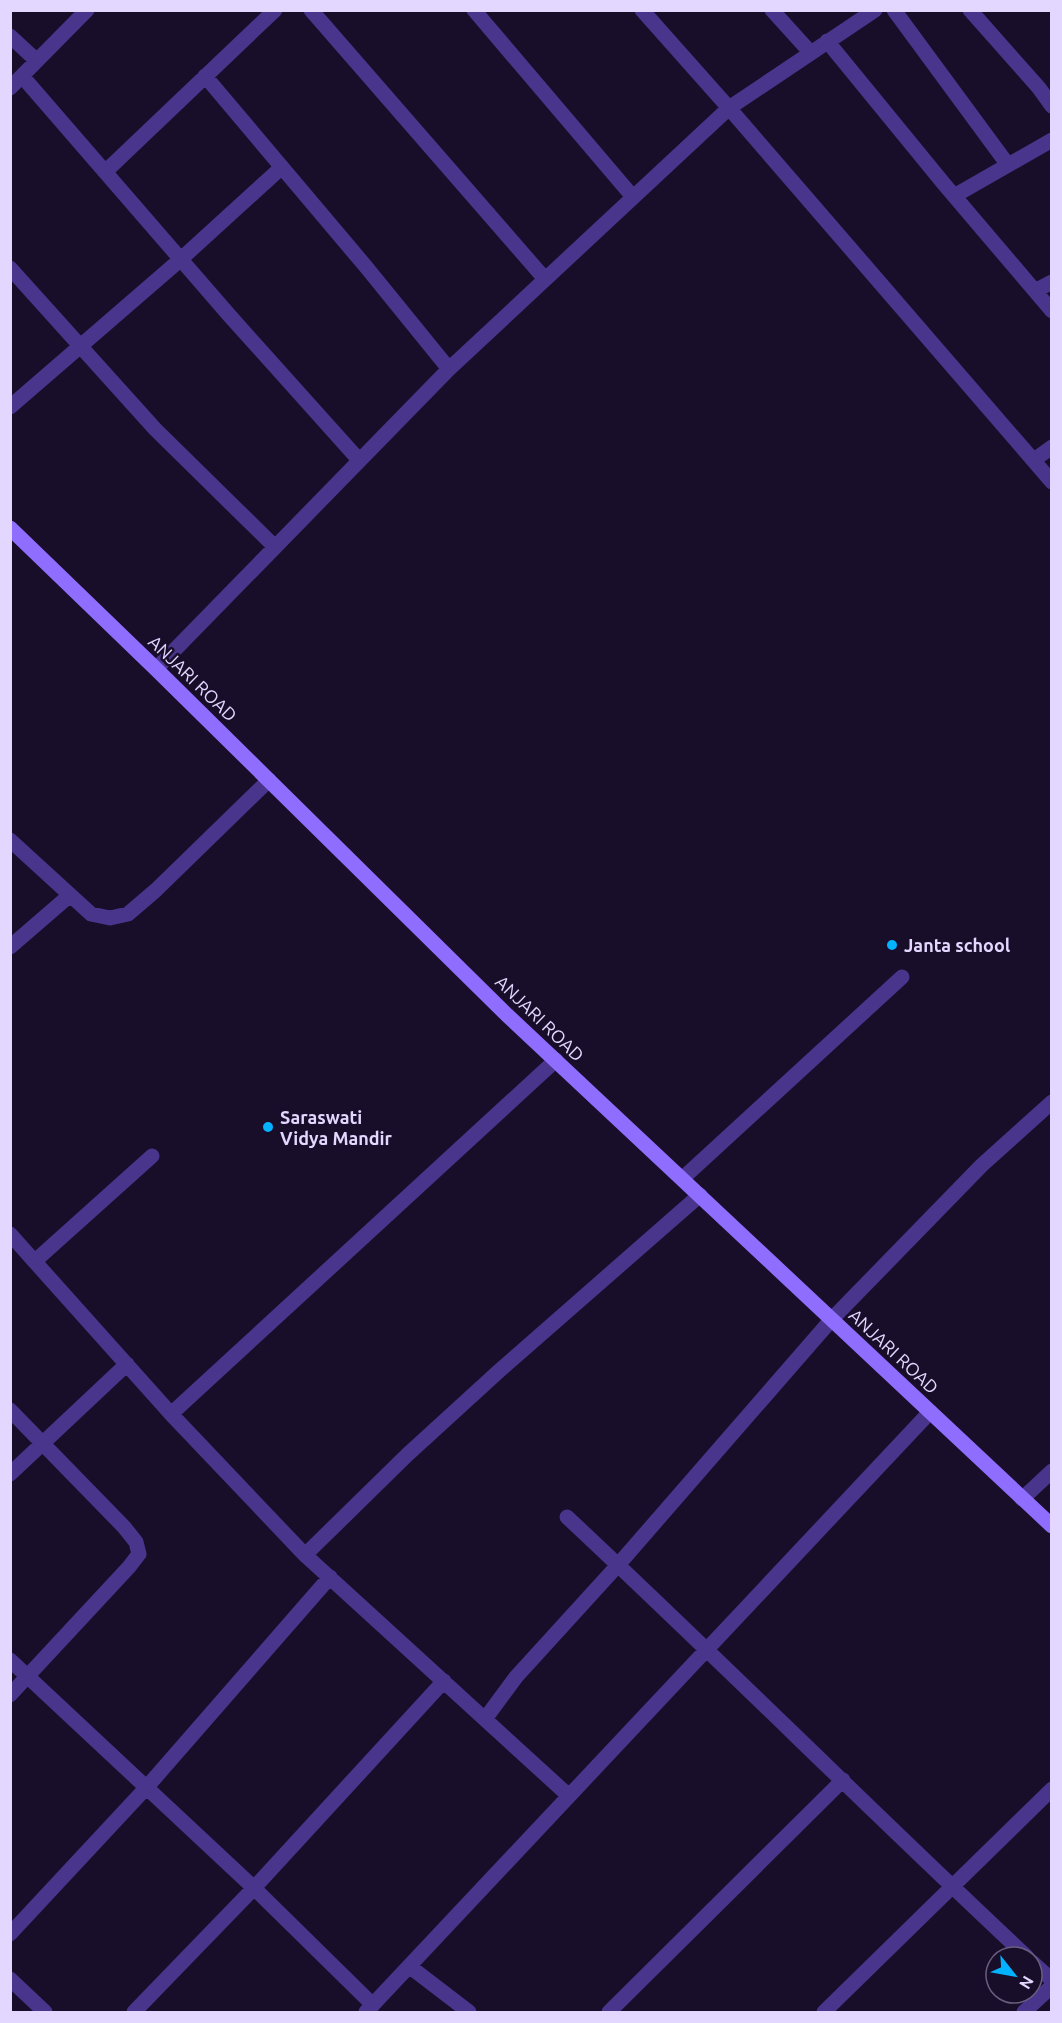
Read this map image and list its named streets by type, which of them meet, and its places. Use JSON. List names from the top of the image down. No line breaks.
{"streets":{"street":["ANJARI ROAD"]},"places":["Janta school","Saraswati Vidya Mandir"],"north":"bottom right"}
